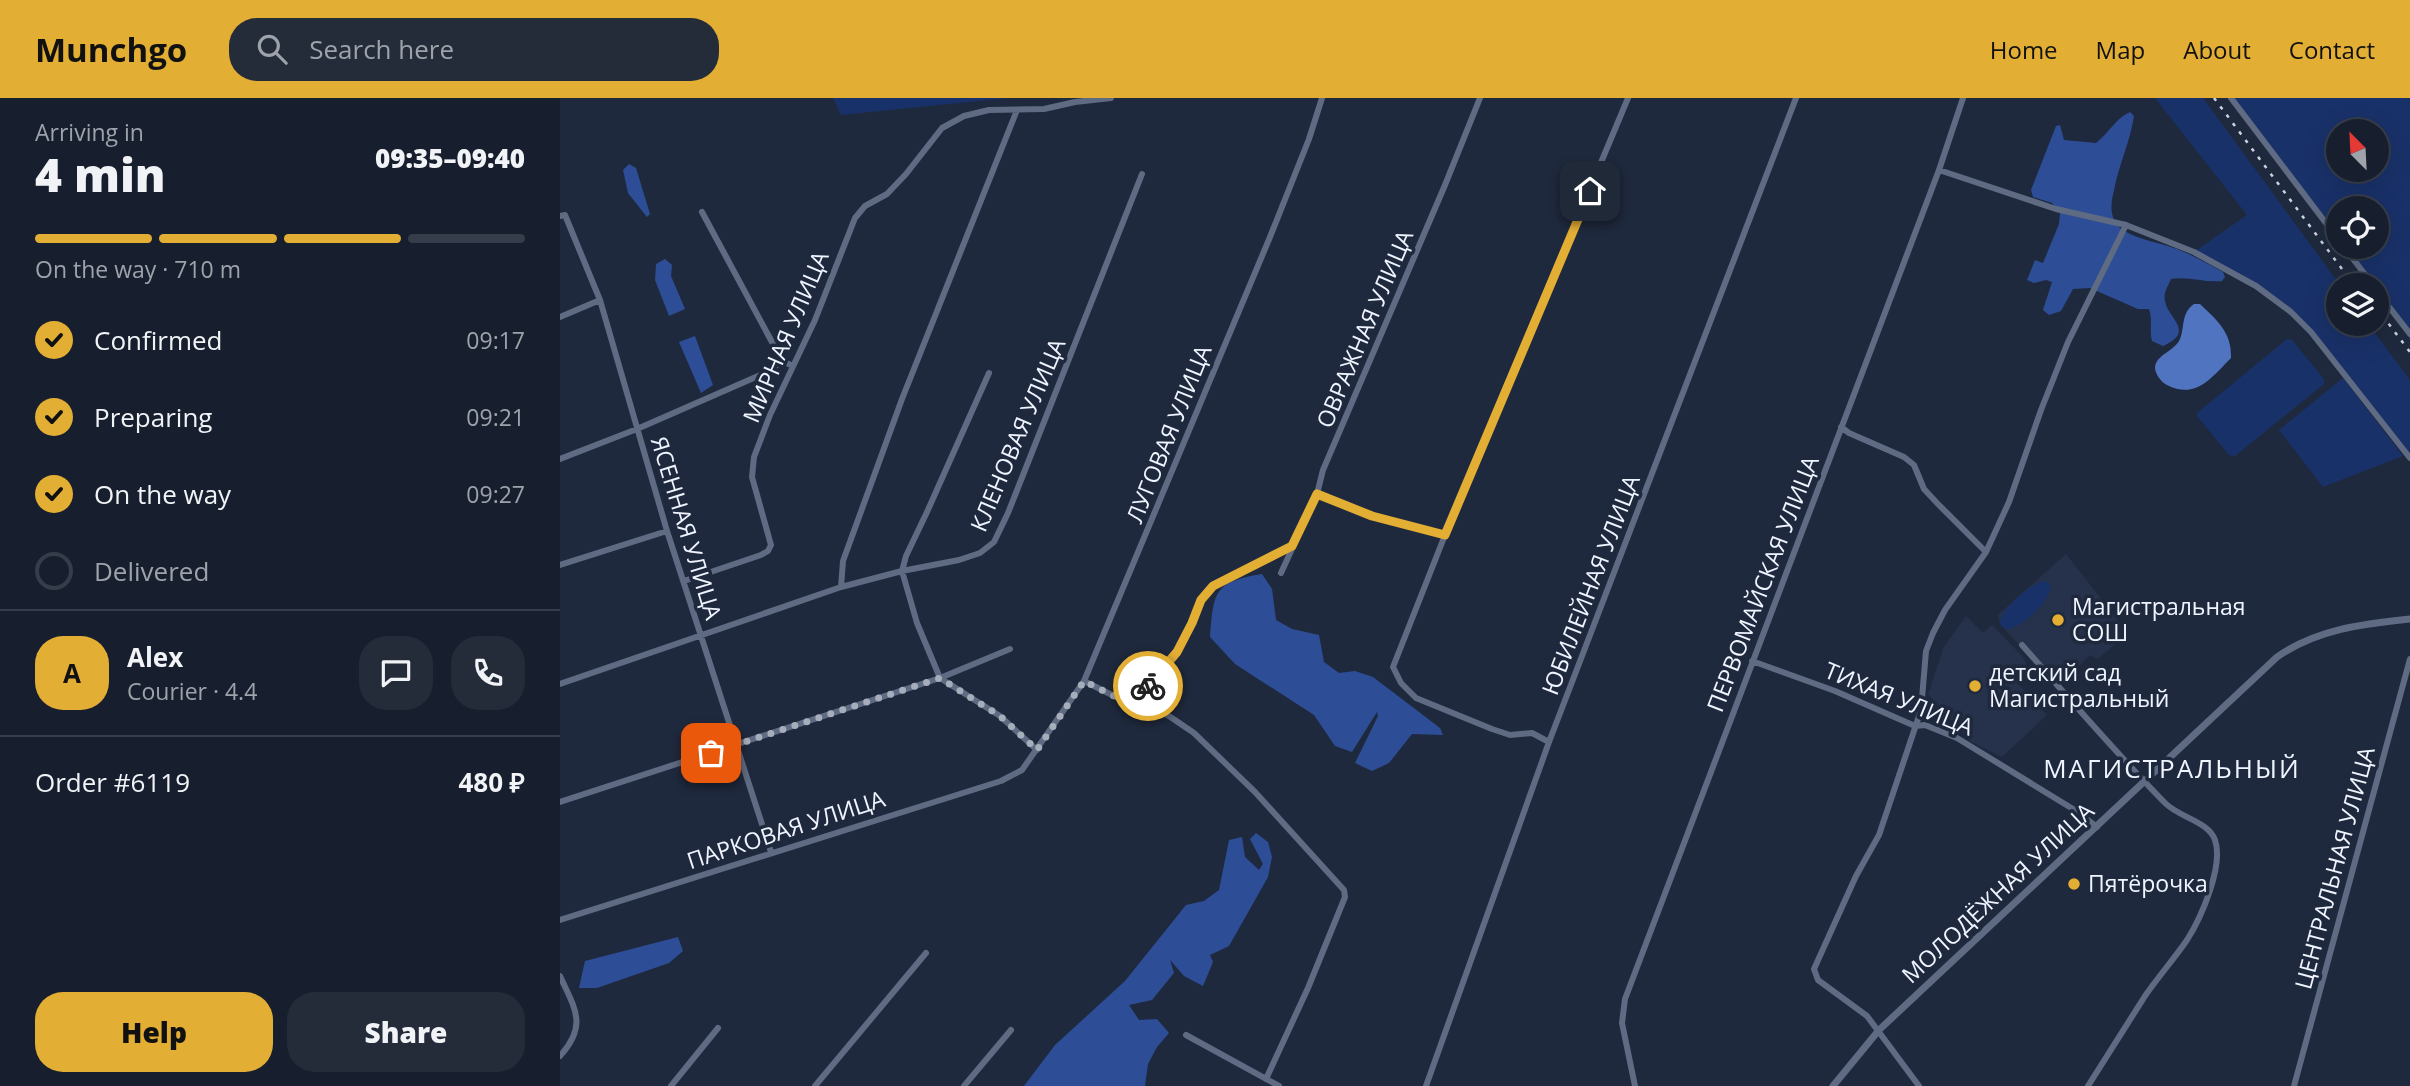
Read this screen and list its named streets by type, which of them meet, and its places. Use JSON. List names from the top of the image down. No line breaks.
{"streets":{"street":["ОВРАЖНАЯ УЛИЦА","МИРНАЯ УЛИЦА","ЛУГОВАЯ УЛИЦА","КЛЕНОВАЯ УЛИЦА","ЯСЕННАЯ УЛИЦА","ПЕРВОМАЙСКАЯ УЛИЦА","ЮБИЛЕЙНАЯ УЛИЦА","ТИХАЯ УЛИЦА","ПАРКОВАЯ УЛИЦА","ЦЕНТРАЛЬНАЯ УЛИЦА","МОЛОДЁЖНАЯ УЛИЦА"]},"crossings":[["МИРНАЯ УЛИЦА","ЯСЕННАЯ УЛИЦА"],["ЛУГОВАЯ УЛИЦА","ПАРКОВАЯ УЛИЦА"],["КЛЕНОВАЯ УЛИЦА","ЯСЕННАЯ УЛИЦА"],["ЯСЕННАЯ УЛИЦА","ПАРКОВАЯ УЛИЦА"],["ПЕРВОМАЙСКАЯ УЛИЦА","ТИХАЯ УЛИЦА"],["ТИХАЯ УЛИЦА","МОЛОДЁЖНАЯ УЛИЦА"]],"districts":["МАГИСТРАЛЬНЫЙ"],"places":["Магистральная СОШ","детский сад Магистральный","Пятёрочка"],"north":"top left","page":{"header":"Munchgo","search":"Search here","nav":["Home","Map","About","Contact"],"heading":["4 min","Arriving in","09:35–09:40"],"panel":["Alex","Courier · 4.4","Order #6119","480 ₽"],"bar":"On the way · 710 m","list":[["Confirmed","09:17"],["Preparing","09:21"],["On the way","09:27"],"Delivered"],"round":"A","buttons":["Help","Share"]}}
